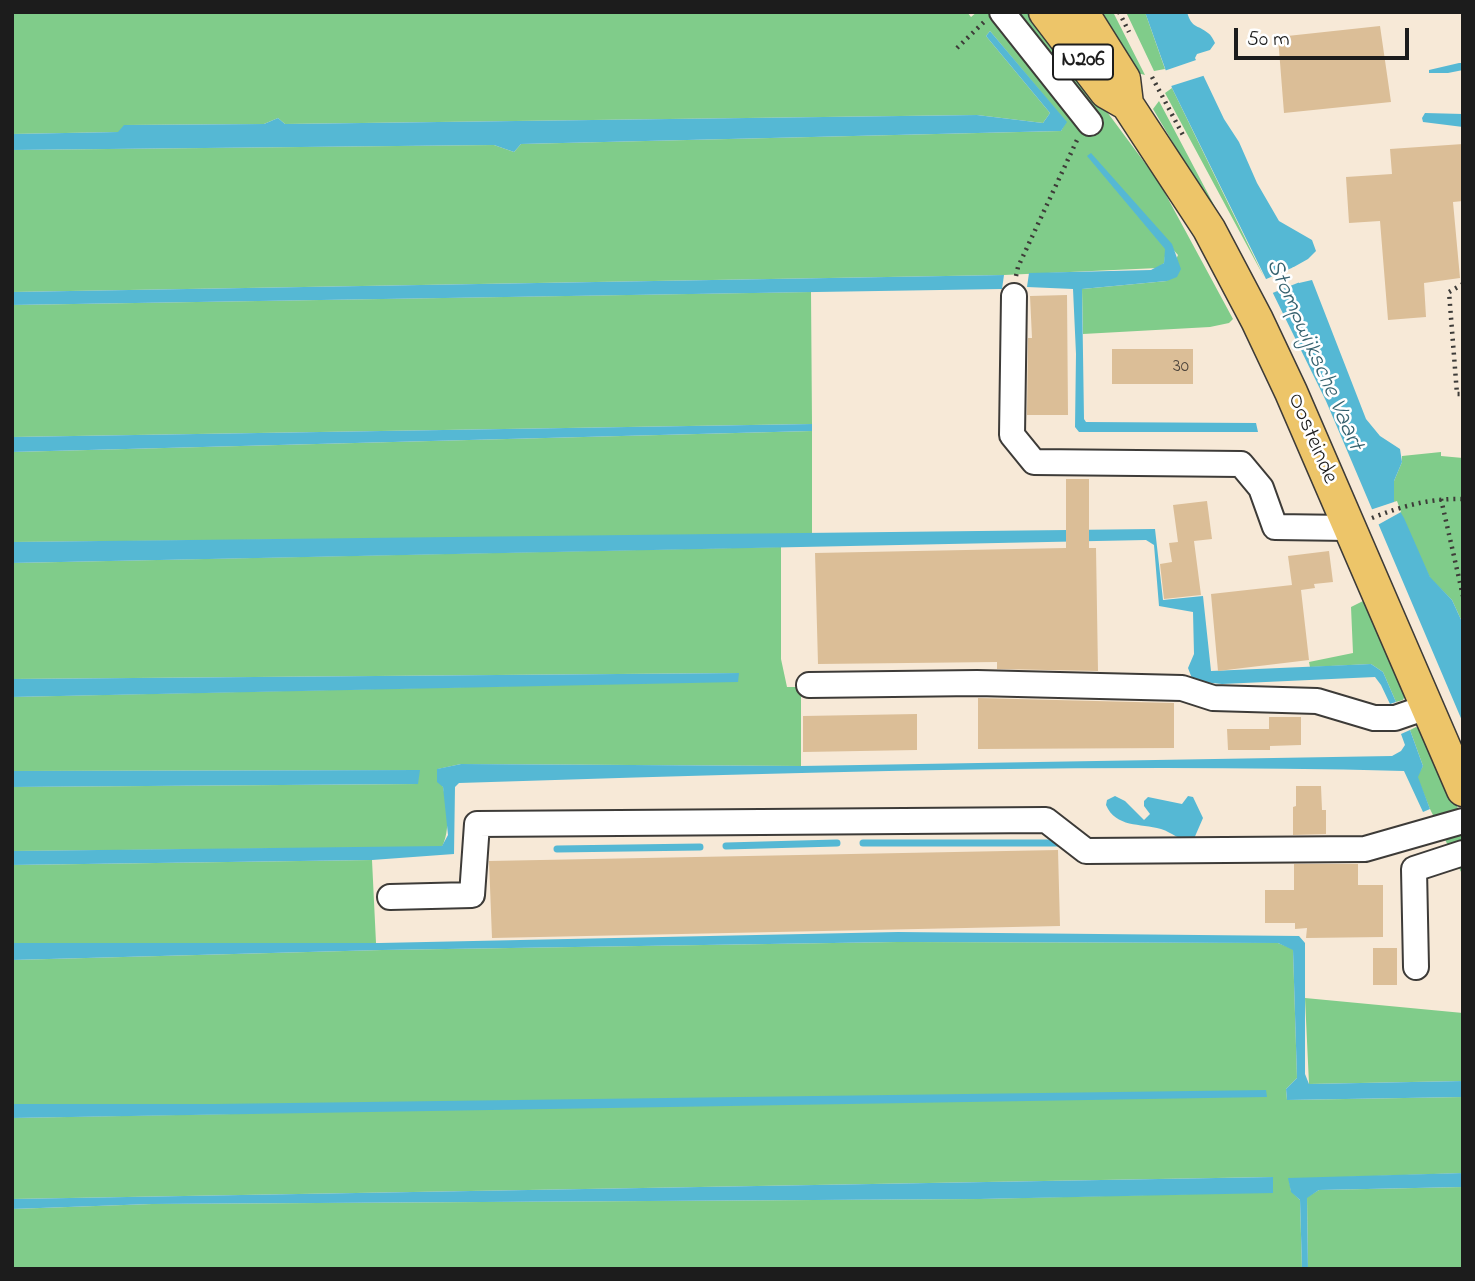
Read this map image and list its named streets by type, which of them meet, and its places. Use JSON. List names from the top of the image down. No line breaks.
{"streets":{"main road":["N206","Oosteinde"]},"water":["Stompwijksche Vaart"],"house_numbers":["30"],"scale_bar":"50 m"}
